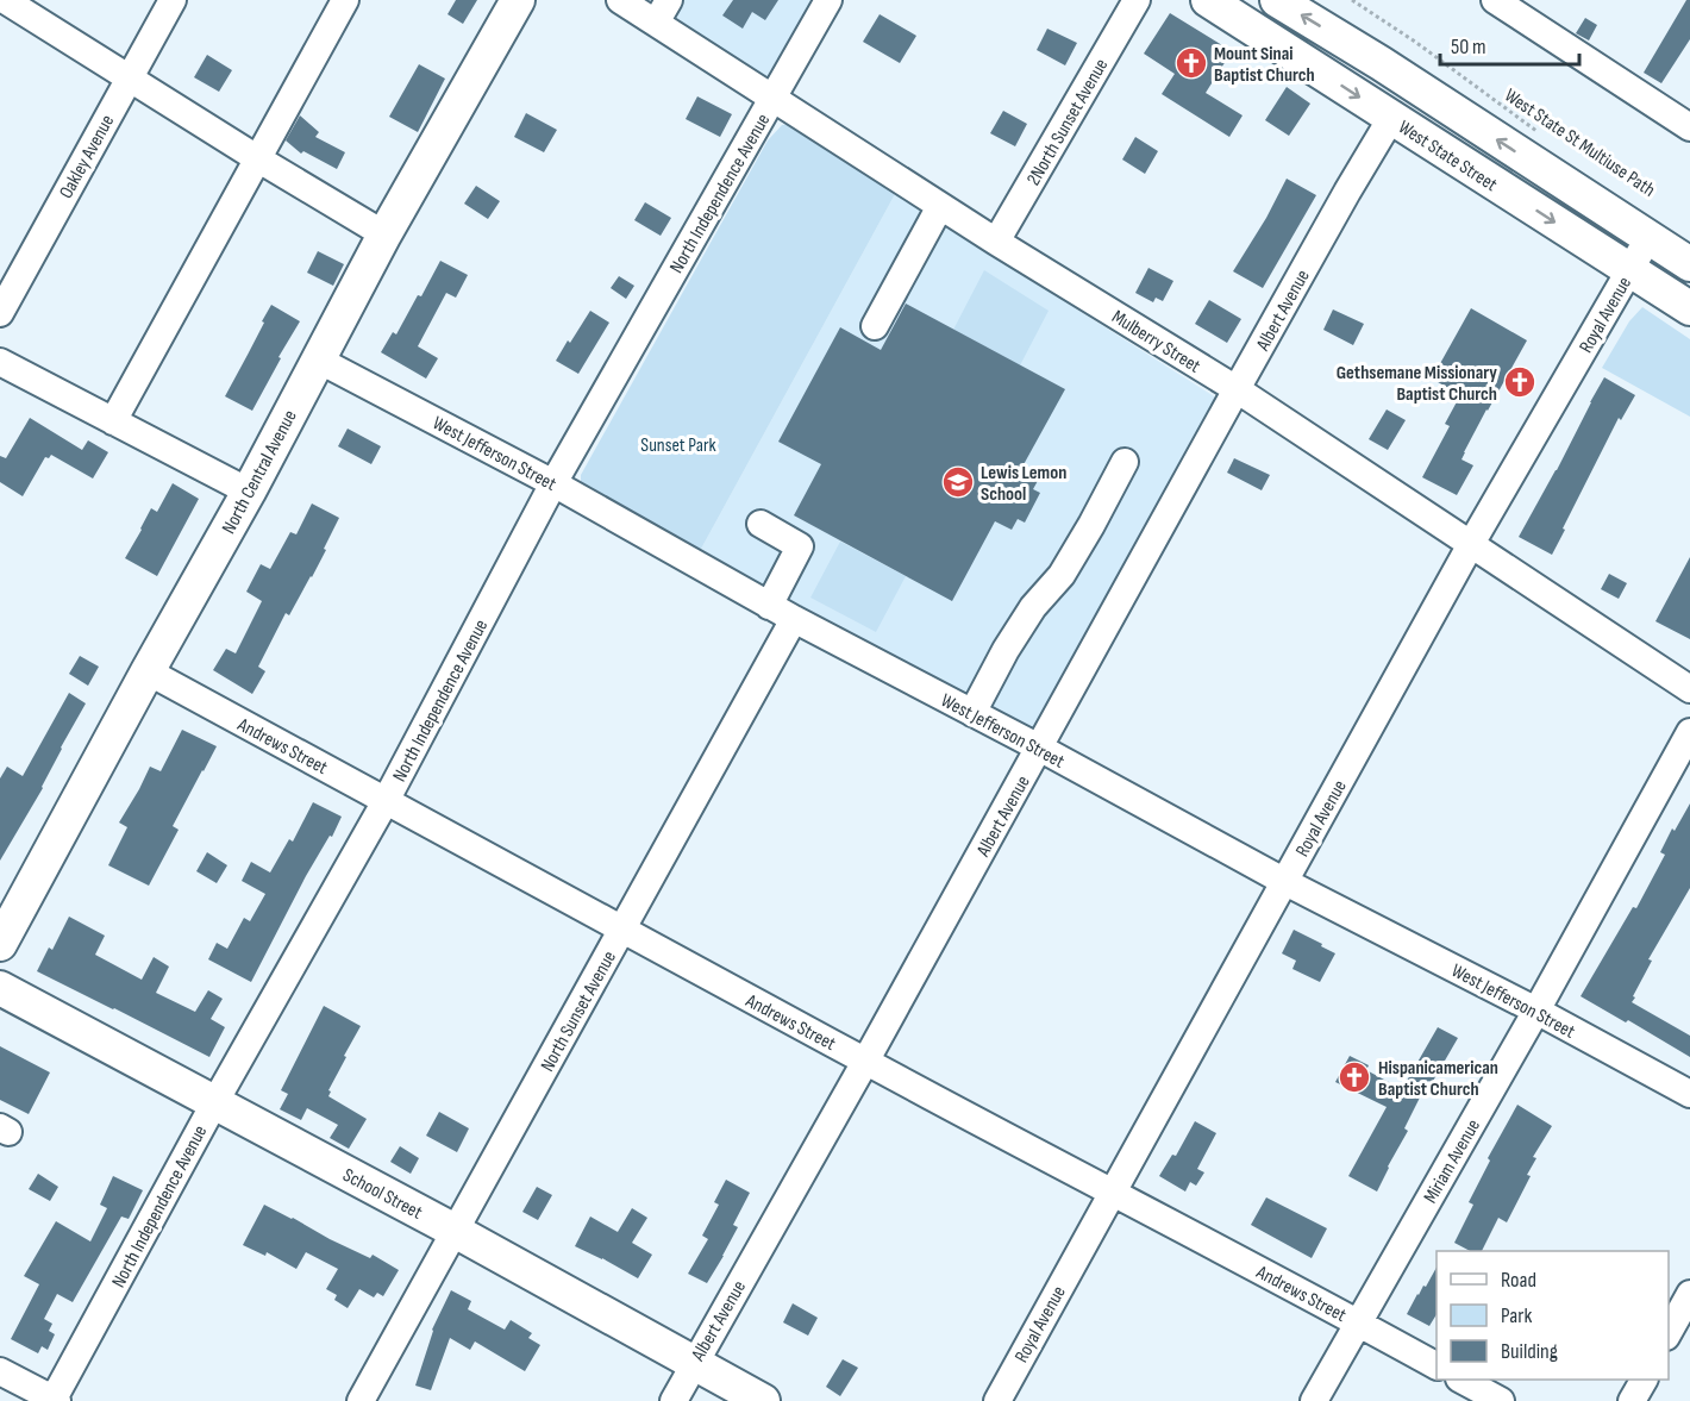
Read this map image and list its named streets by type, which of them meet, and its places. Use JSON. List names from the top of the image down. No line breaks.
{"streets":{"main road":["West State Street","North Central Avenue","School Street"],"street":["2North Sunset Avenue","Oakley Avenue","North Independence Avenue","Albert Avenue","Royal Avenue","Mulberry Street","West Jefferson Street","Andrews Street","North Sunset Avenue","Miriam Avenue"],"path":["West State St Multiuse Path"]},"crossings":[["2North Sunset Avenue","Mulberry Street"],["West State Street","Albert Avenue"],["West State Street","Royal Avenue"],["North Independence Avenue","Mulberry Street"],["North Independence Avenue","West Jefferson Street"],["North Independence Avenue","Andrews Street"],["North Independence Avenue","School Street"],["Albert Avenue","Mulberry Street"],["Albert Avenue","West Jefferson Street"],["Albert Avenue","Andrews Street"],["Albert Avenue","School Street"],["Royal Avenue","Mulberry Street"],["Royal Avenue","West Jefferson Street"],["Royal Avenue","Andrews Street"],["West Jefferson Street","North Central Avenue"],["West Jefferson Street","North Sunset Avenue"],["West Jefferson Street","Miriam Avenue"],["North Central Avenue","Andrews Street"],["Andrews Street","North Sunset Avenue"],["Andrews Street","Miriam Avenue"],["North Sunset Avenue","School Street"]],"parks":["Sunset Park"],"places":{"church":["Mount Sinai Baptist Church","Gethsemane Missionary Baptist Church","Hispanicamerican Baptist Church"],"school or university":["Lewis Lemon School"]},"legend":["Road","Park","Building"],"scale_bar":"50 m"}
